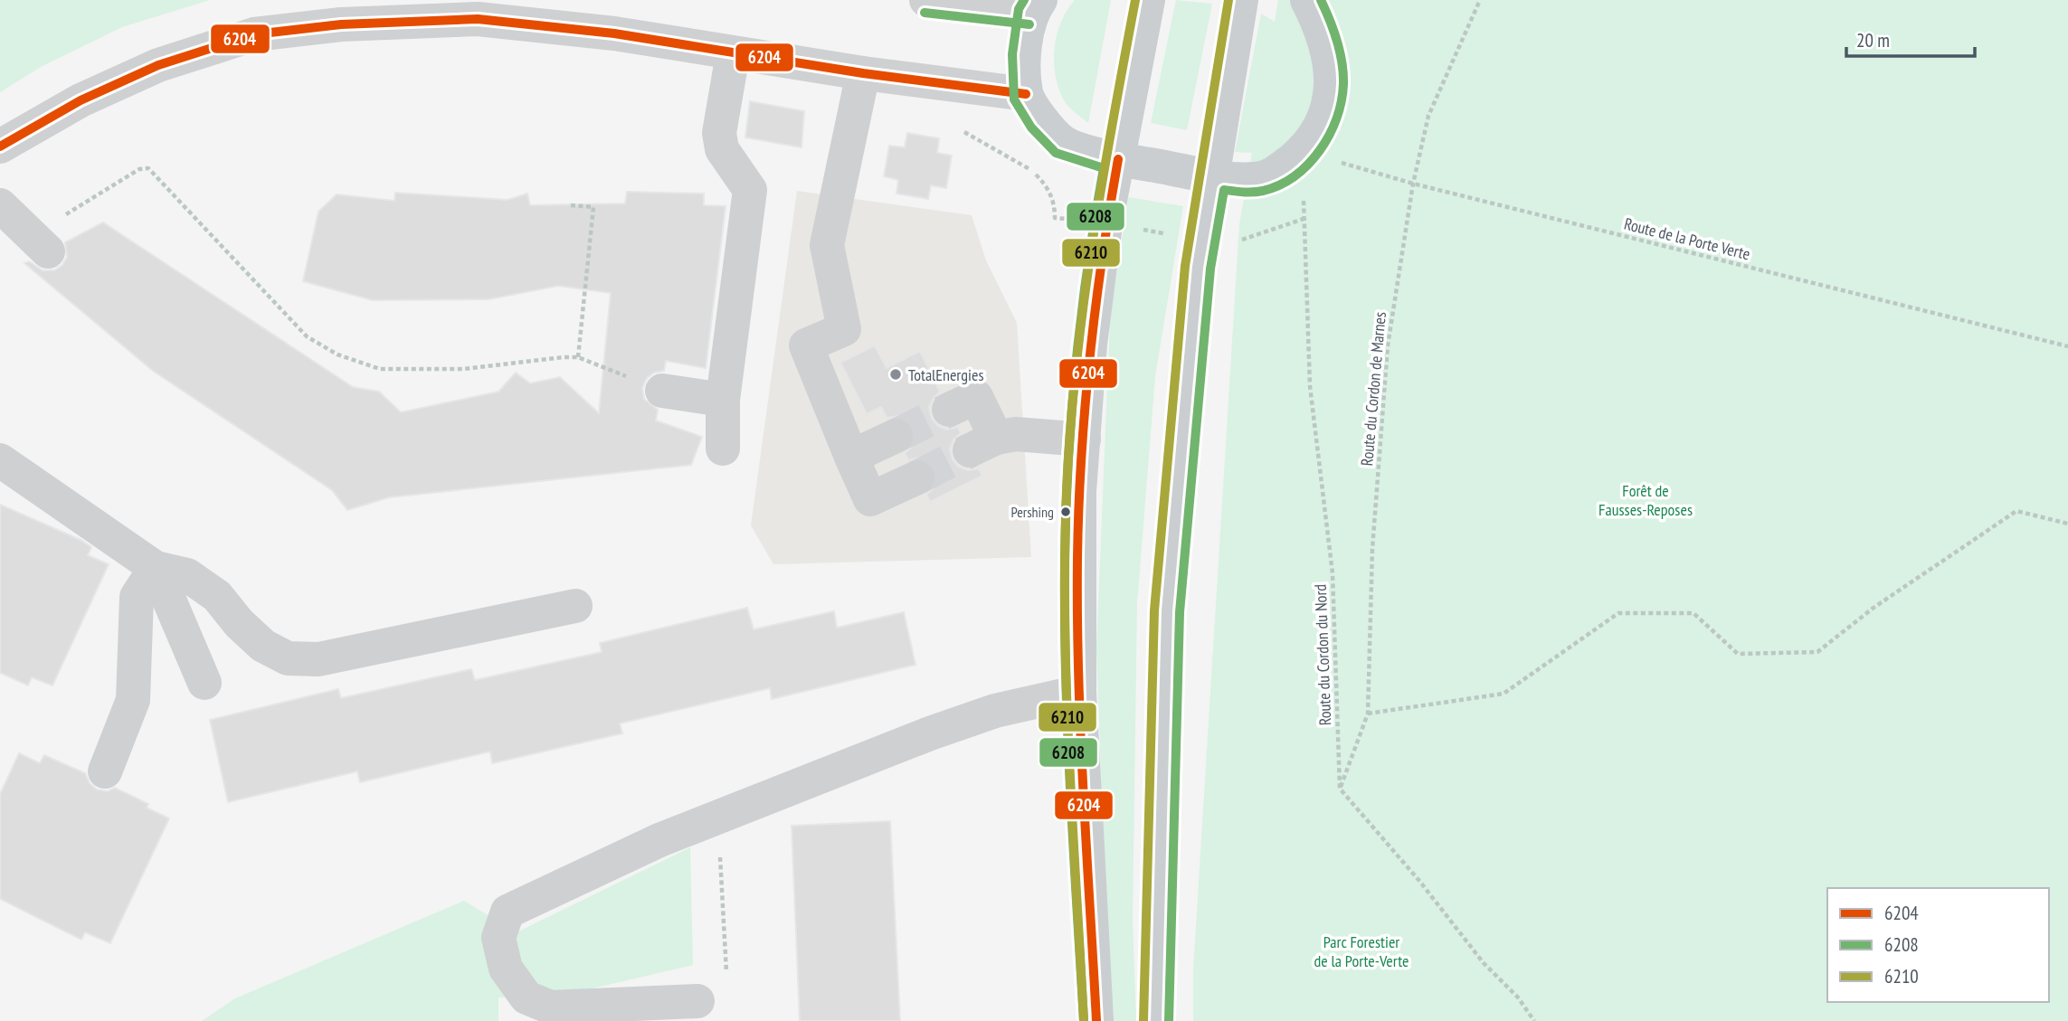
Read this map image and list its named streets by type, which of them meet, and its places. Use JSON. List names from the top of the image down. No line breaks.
{"streets":{"path":["Route de la Porte Verte","Route du Cordon de Marnes","Route du Cordon du Nord"]},"crossings":[["Route de la Porte Verte","Route du Cordon de Marnes"],["Route du Cordon de Marnes","Route du Cordon du Nord"]],"parks":["Forêt de Fausses-Reposes","Parc Forestier de la Porte-Verte"],"places":["TotalEnergies","Pershing"],"lines":["transit line 6208","transit line 6210","transit line 6204"],"legend":["6204","6208","6210"],"scale_bar":"20 m"}
